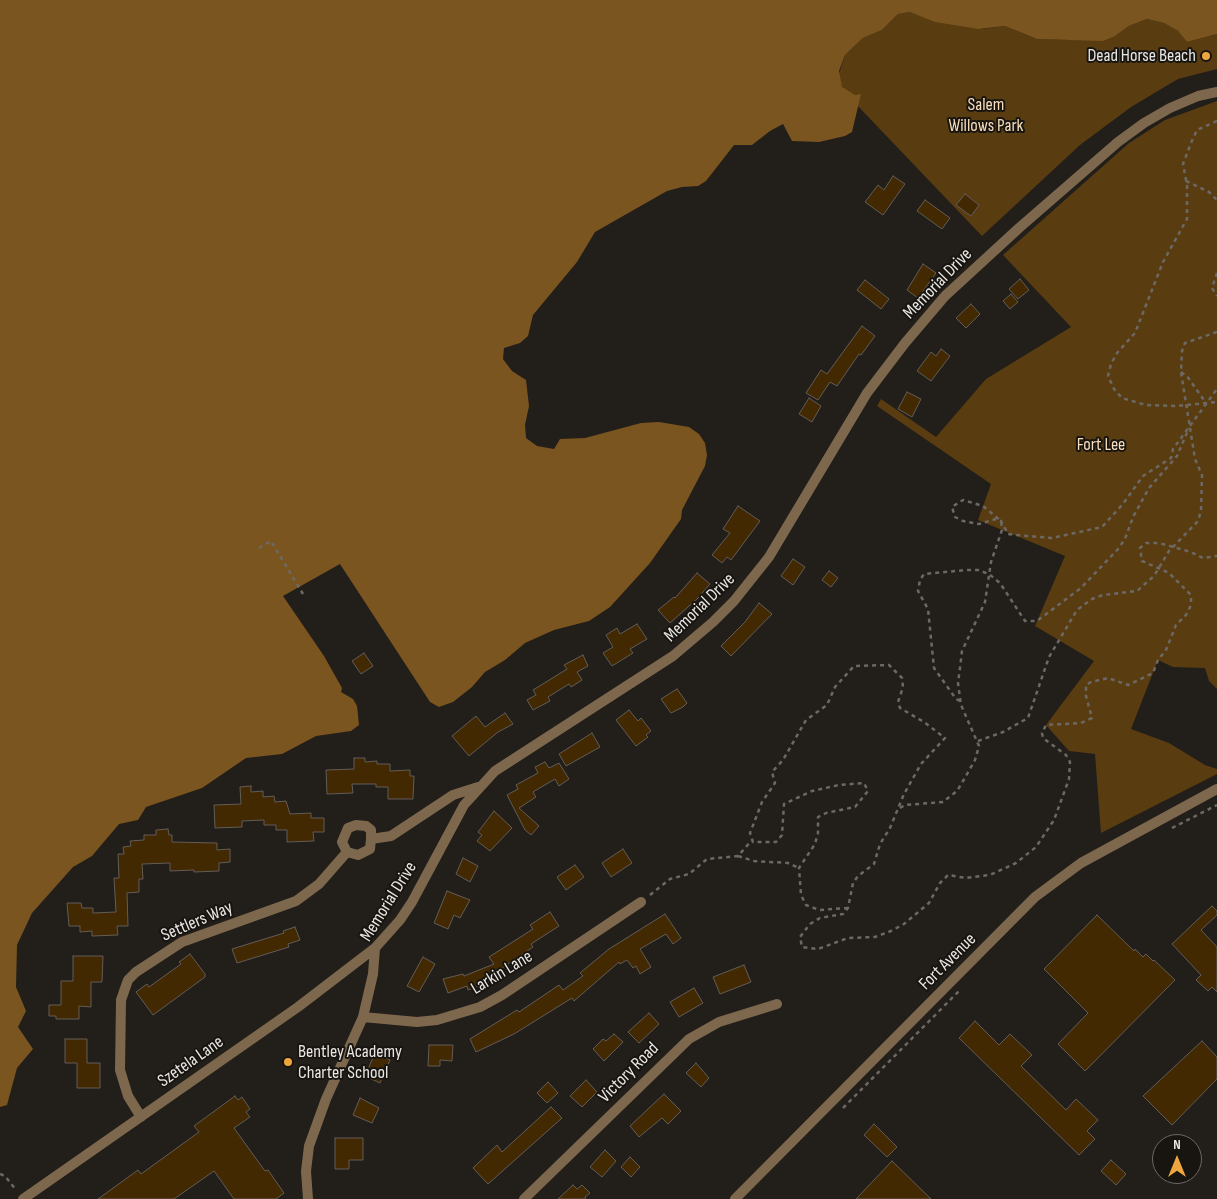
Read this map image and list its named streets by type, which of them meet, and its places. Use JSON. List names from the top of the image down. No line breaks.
{"streets":{"street":["Memorial Drive","Settlers Way","Fort Avenue","Larkin Lane","Szetela Lane","Victory Road"]},"crossings":[["Memorial Drive","Larkin Lane"],["Memorial Drive","Szetela Lane"],["Settlers Way","Szetela Lane"]],"parks":["Salem Willows Park","Fort Lee"],"places":["Dead Horse Beach","Bentley Academy Charter School"],"north":"top"}
